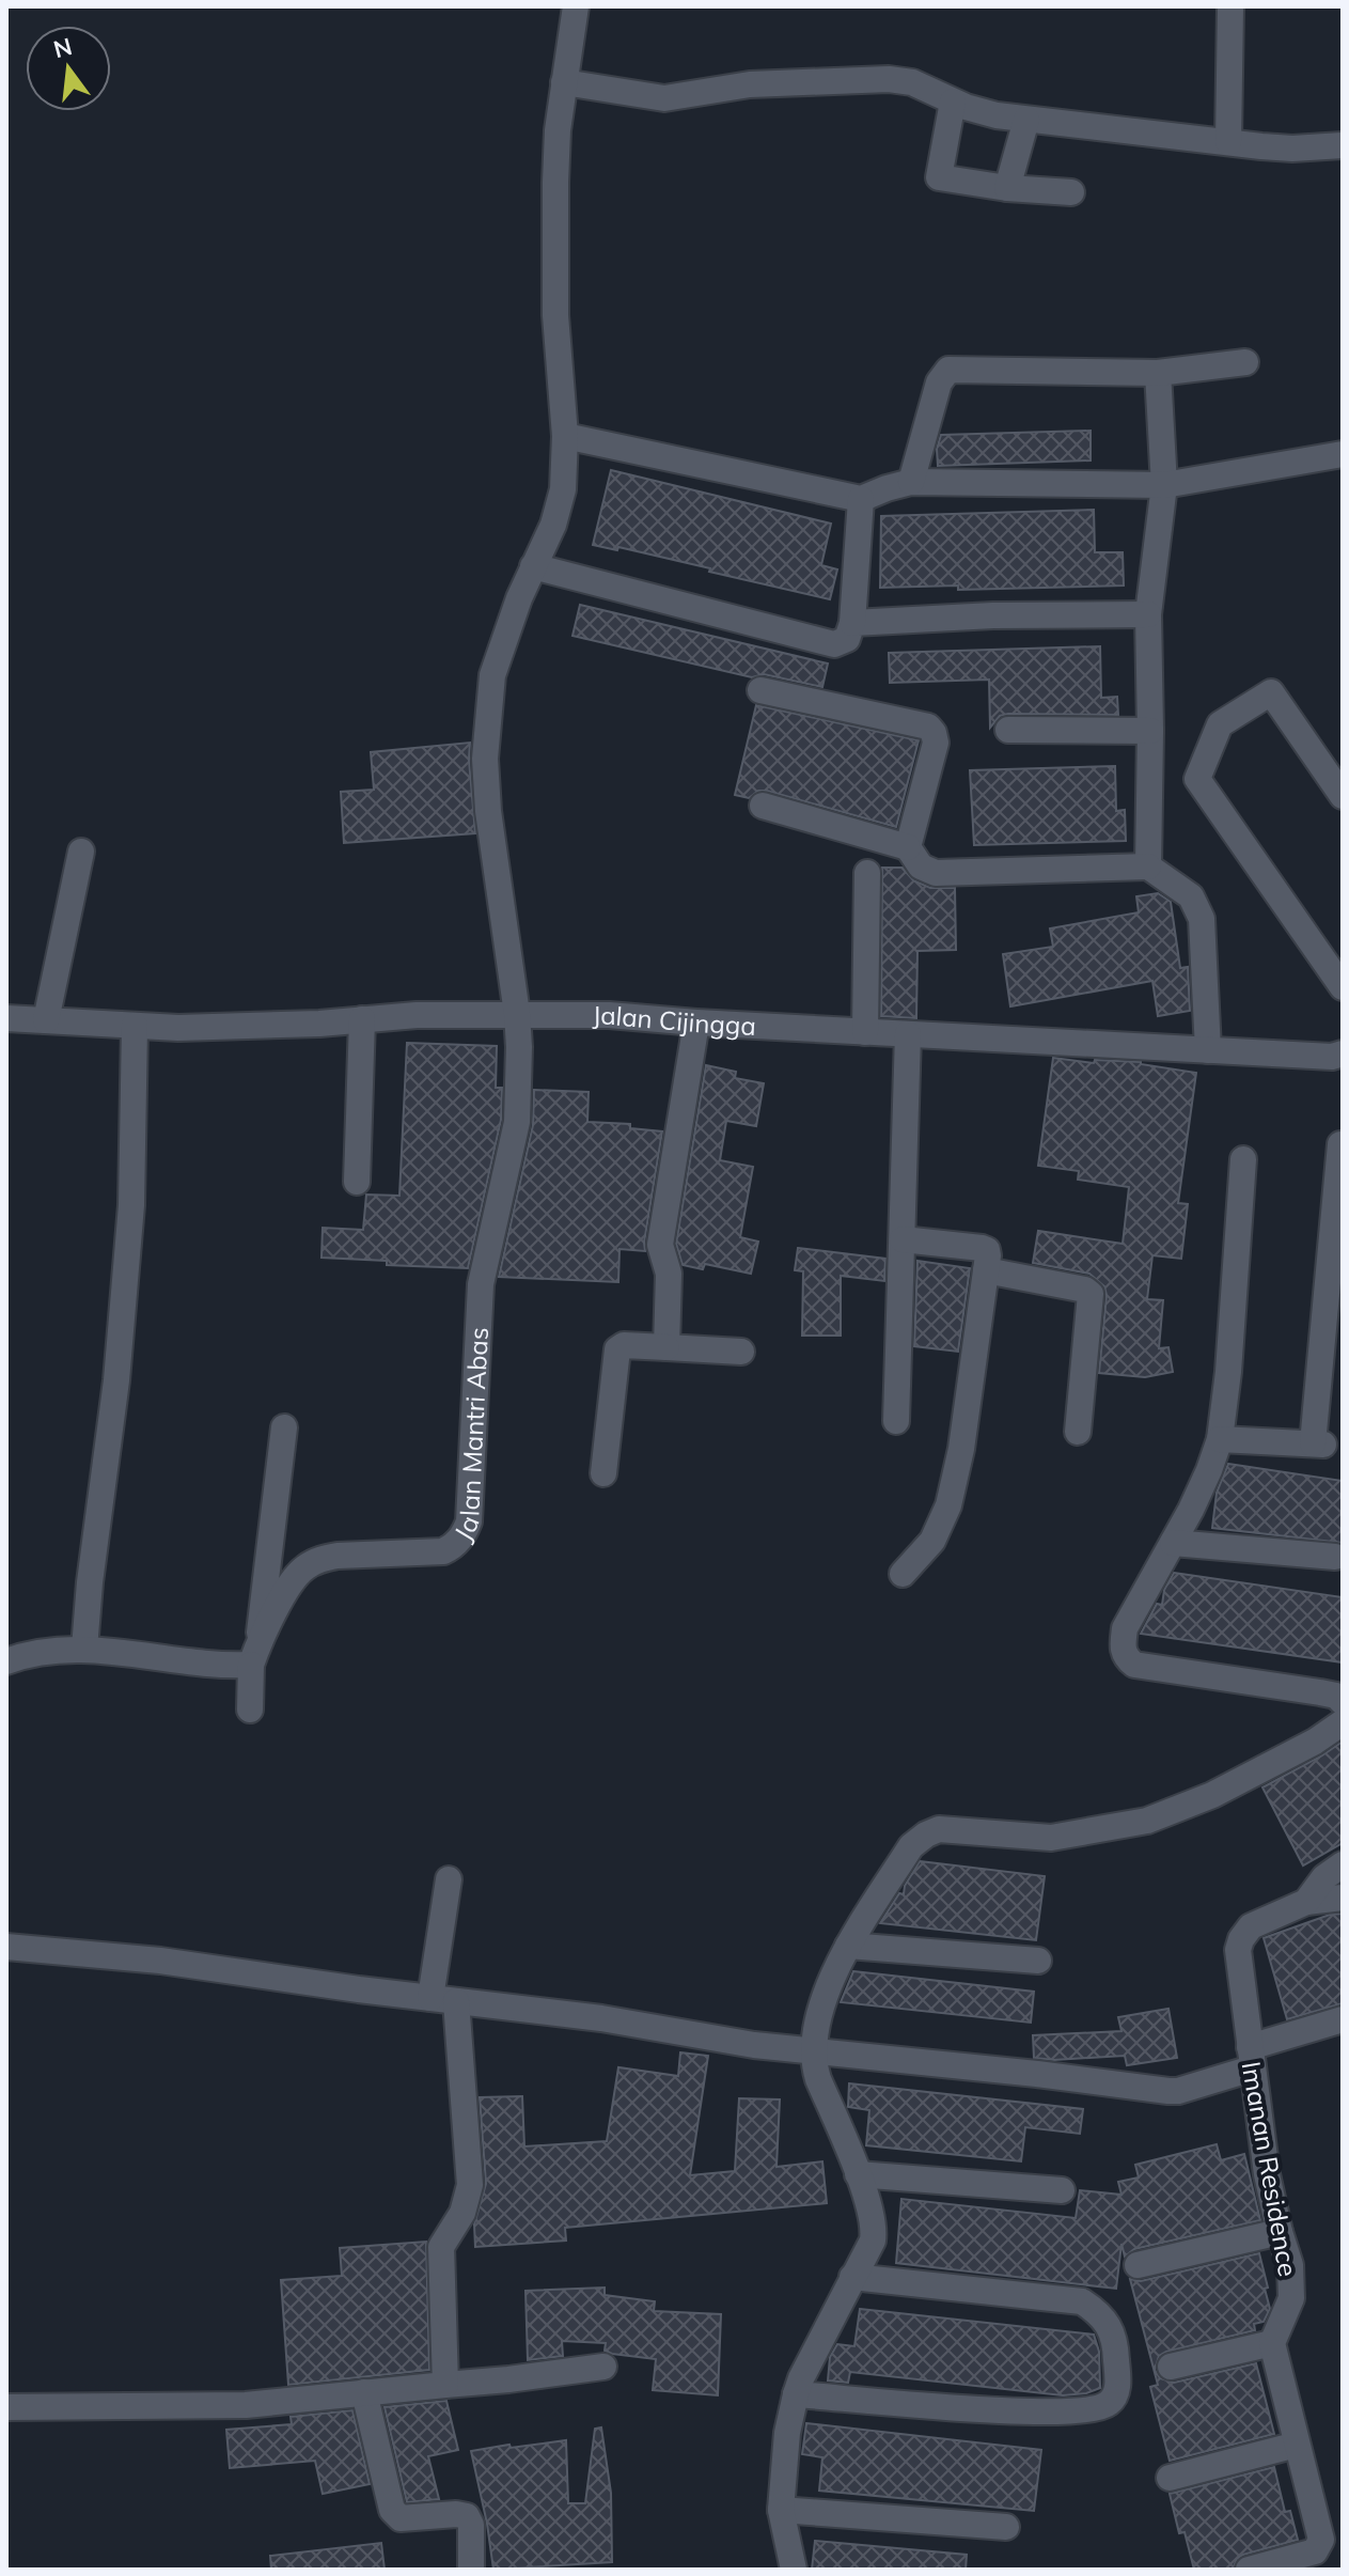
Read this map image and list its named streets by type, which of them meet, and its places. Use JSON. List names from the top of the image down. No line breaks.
{"streets":{"street":["Jalan Cijingga","Jalan Mantri Abas","Imanan Residence"]},"crossings":[["Jalan Cijingga","Jalan Mantri Abas"]],"north":"top"}
